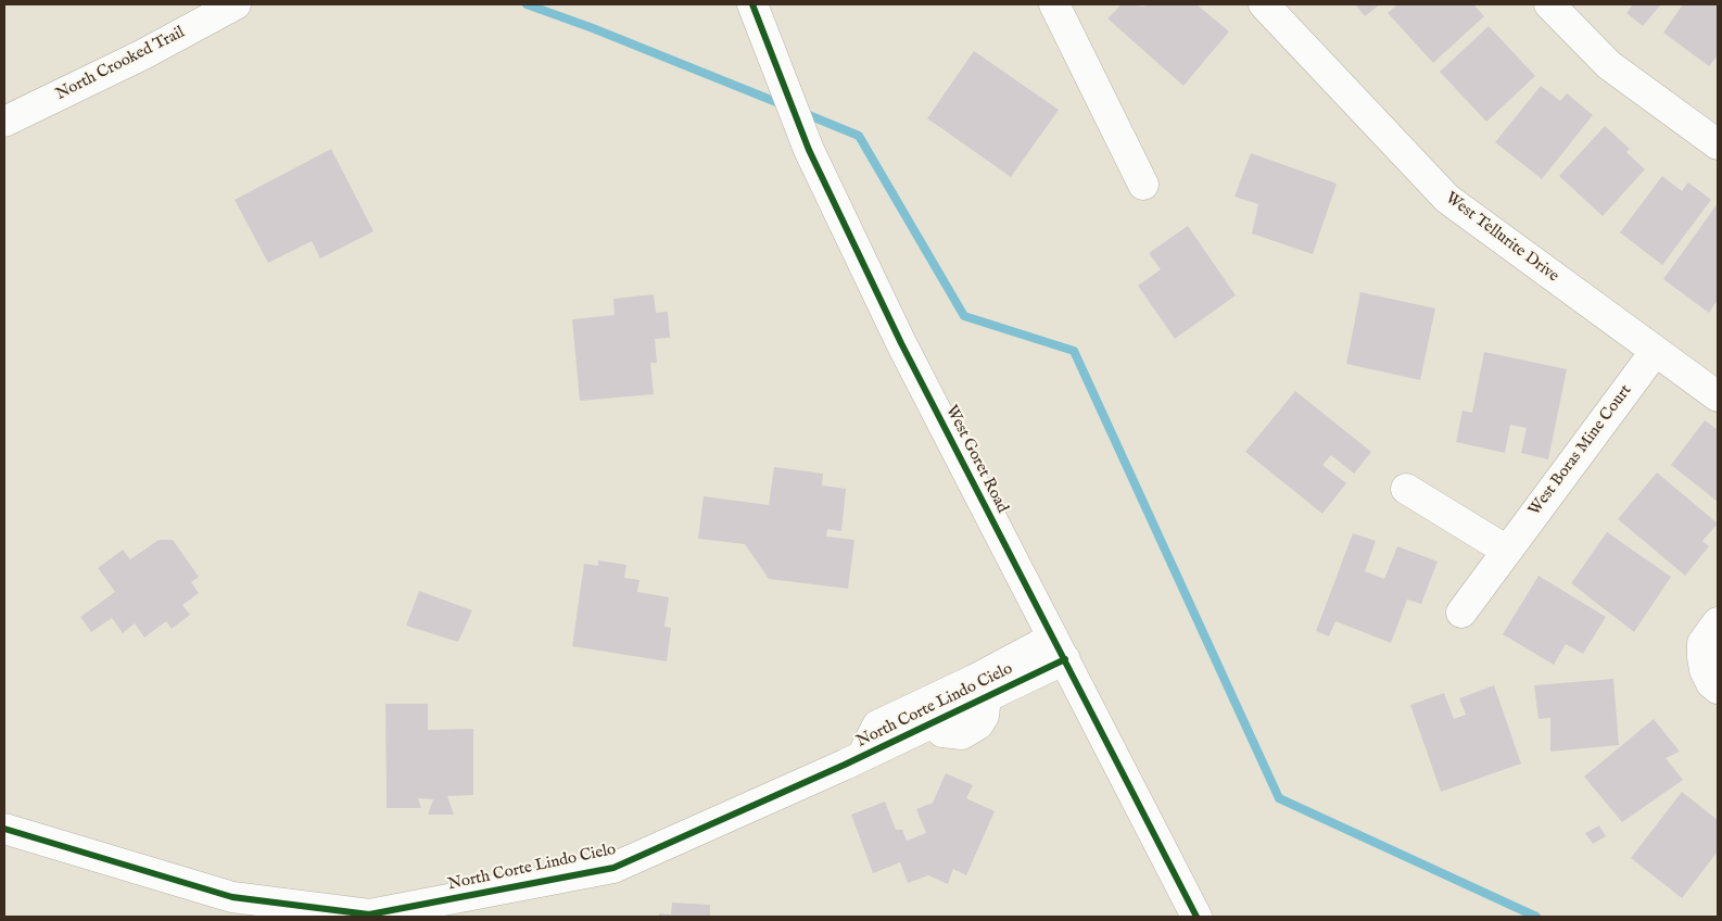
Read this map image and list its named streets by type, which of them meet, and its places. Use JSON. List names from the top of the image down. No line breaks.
{"streets":{"street":["North Crooked Trail","West Tellurite Drive","West Boras Mine Court","West Goret Road","North Corte Lindo Cielo"]},"crossings":[["West Tellurite Drive","West Boras Mine Court"],["West Goret Road","North Corte Lindo Cielo"]]}
